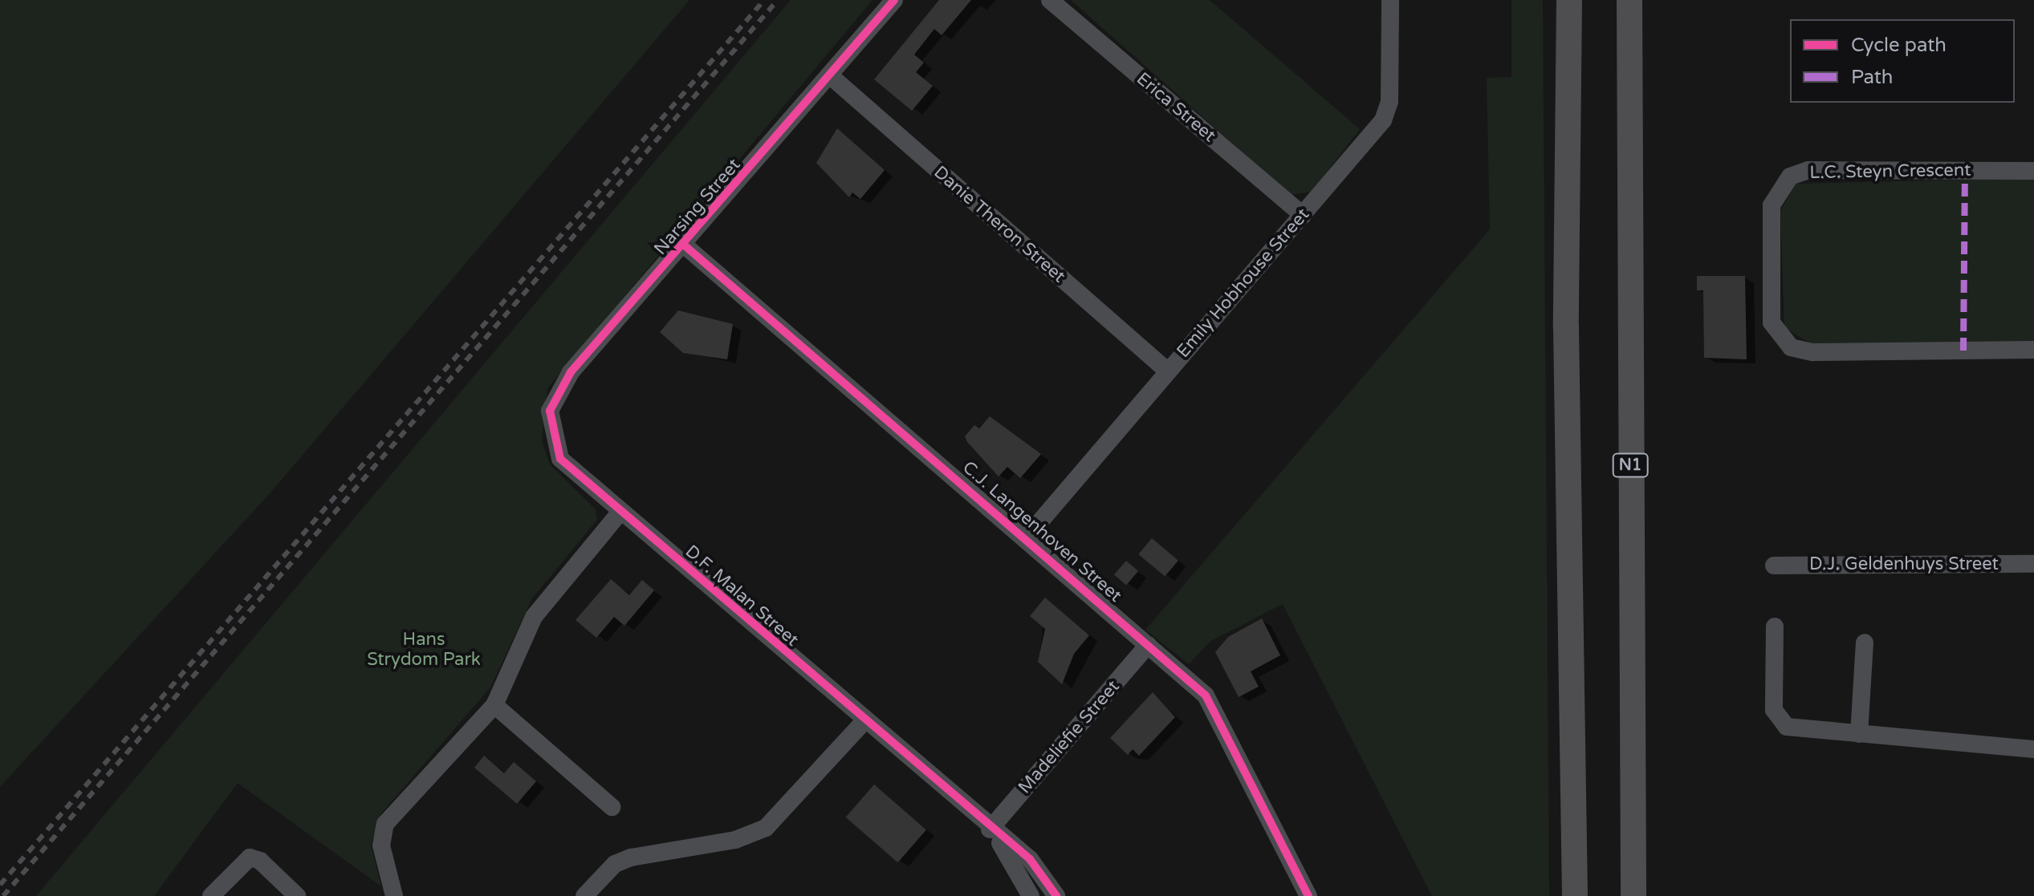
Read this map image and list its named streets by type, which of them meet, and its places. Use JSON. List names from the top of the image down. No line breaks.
{"streets":{"highway":["N1"],"street":["Erica Street","L.C. Steyn Crescent","Narsing Street","Danie Theron Street","Emily Hobhouse Street","C.J. Langenhoven Street","D.J. Geldenhuys Street","D.F. Malan Street","Madeliefie Street"]},"crossings":[["Erica Street","Emily Hobhouse Street"],["Narsing Street","Danie Theron Street"],["Narsing Street","C.J. Langenhoven Street"],["Narsing Street","D.F. Malan Street"],["Danie Theron Street","Emily Hobhouse Street"],["Emily Hobhouse Street","C.J. Langenhoven Street"],["C.J. Langenhoven Street","Madeliefie Street"],["D.F. Malan Street","Madeliefie Street"]],"parks":["Hans Strydom Park"],"legend":["Cycle path","Path"]}
